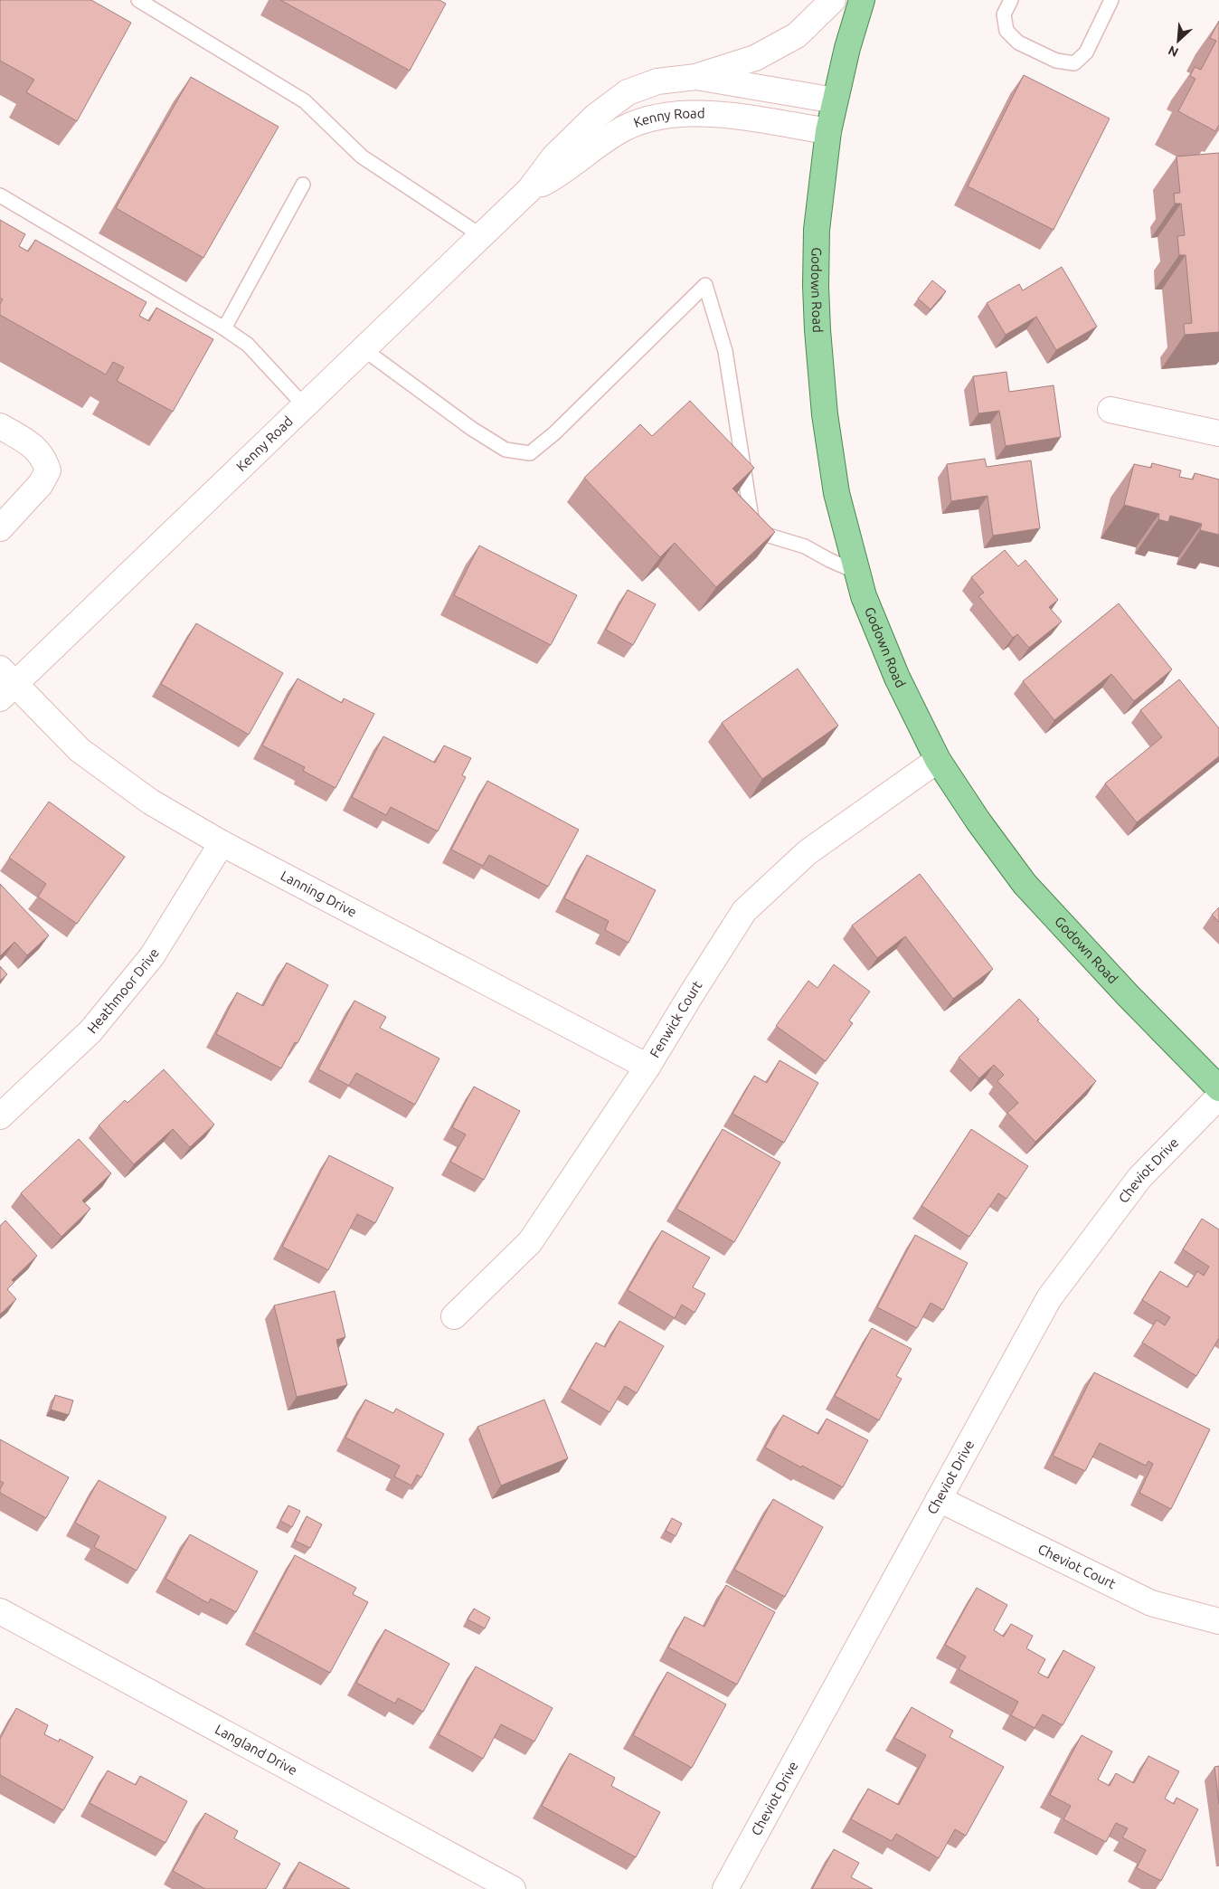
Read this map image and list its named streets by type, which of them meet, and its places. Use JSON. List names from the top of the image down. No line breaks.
{"streets":{"main road":["Godown Road"],"street":["Kenny Road","Lanning Drive","Heathmoor Drive","Fenwick Court","Cheviot Drive","Cheviot Court","Langland Drive"]},"crossings":[["Kenny Road","Godown Road"],["Kenny Road","Lanning Drive"],["Godown Road","Fenwick Court"],["Lanning Drive","Heathmoor Drive"],["Lanning Drive","Fenwick Court"],["Cheviot Drive","Cheviot Court"]],"north":"bottom left"}
